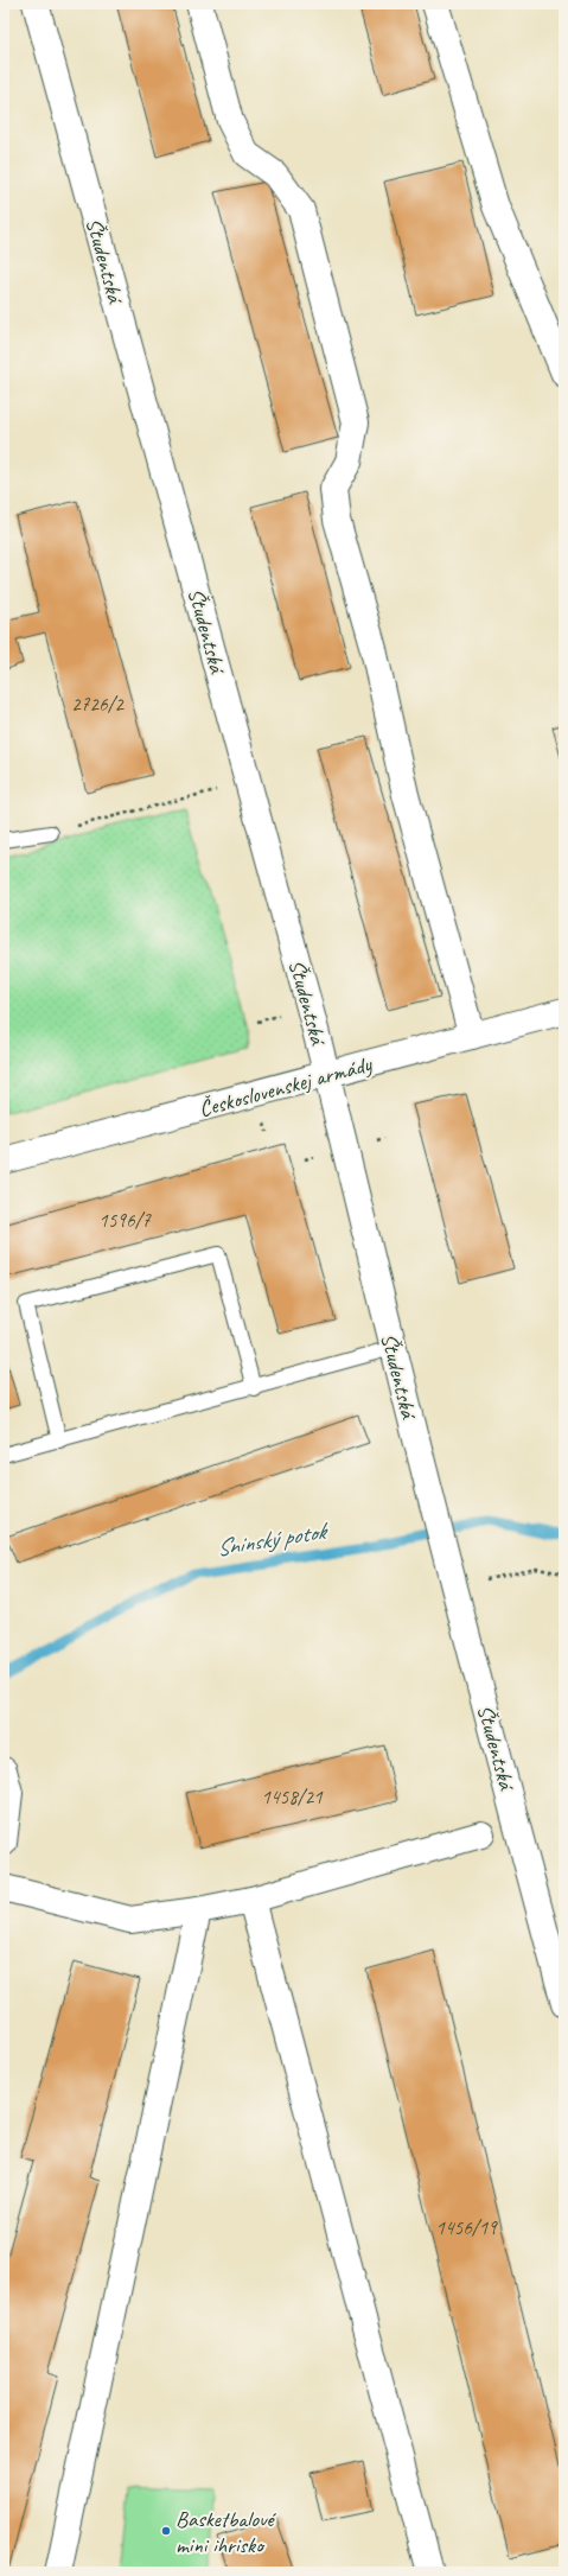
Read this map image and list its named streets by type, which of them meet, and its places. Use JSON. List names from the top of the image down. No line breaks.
{"streets":{"street":["Študentská","Československej armády"]},"crossings":[["Študentská","Československej armády"]],"water":["Sninský potok"],"places":["Basketbalové mini ihrisko"],"house_numbers":["2726/2","1596/7","1458/21","1456/19"]}
